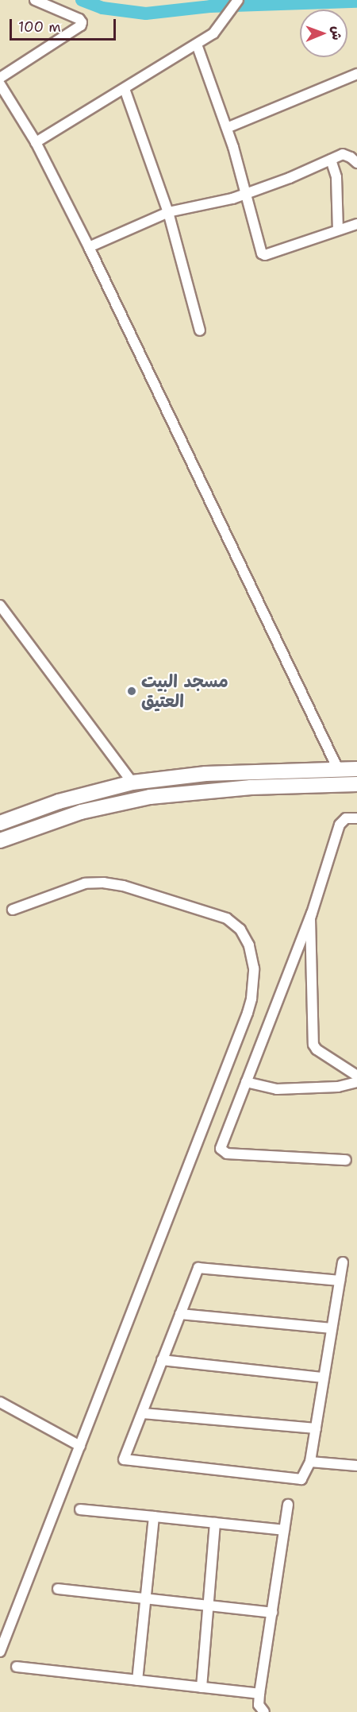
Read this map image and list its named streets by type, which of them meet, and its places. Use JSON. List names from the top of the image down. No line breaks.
{"places":["مسجد البيت العتيق"],"scale_bar":"100 m","north":"right"}
